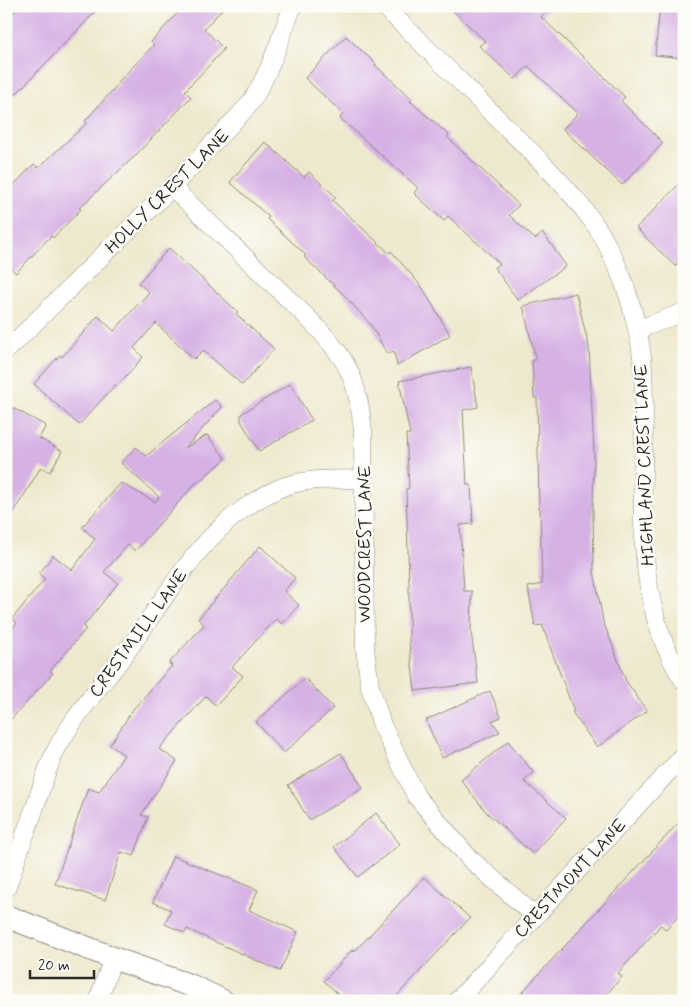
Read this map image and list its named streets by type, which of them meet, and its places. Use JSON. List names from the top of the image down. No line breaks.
{"streets":{"street":["HOLLY CREST LANE","HIGHLAND CREST LANE","WOODCREST LANE","CRESTMILL LANE","CRESTMONT LANE"]},"crossings":[["HOLLY CREST LANE","WOODCREST LANE"],["WOODCREST LANE","CRESTMILL LANE"],["WOODCREST LANE","CRESTMONT LANE"]],"scale_bar":"20 m"}
